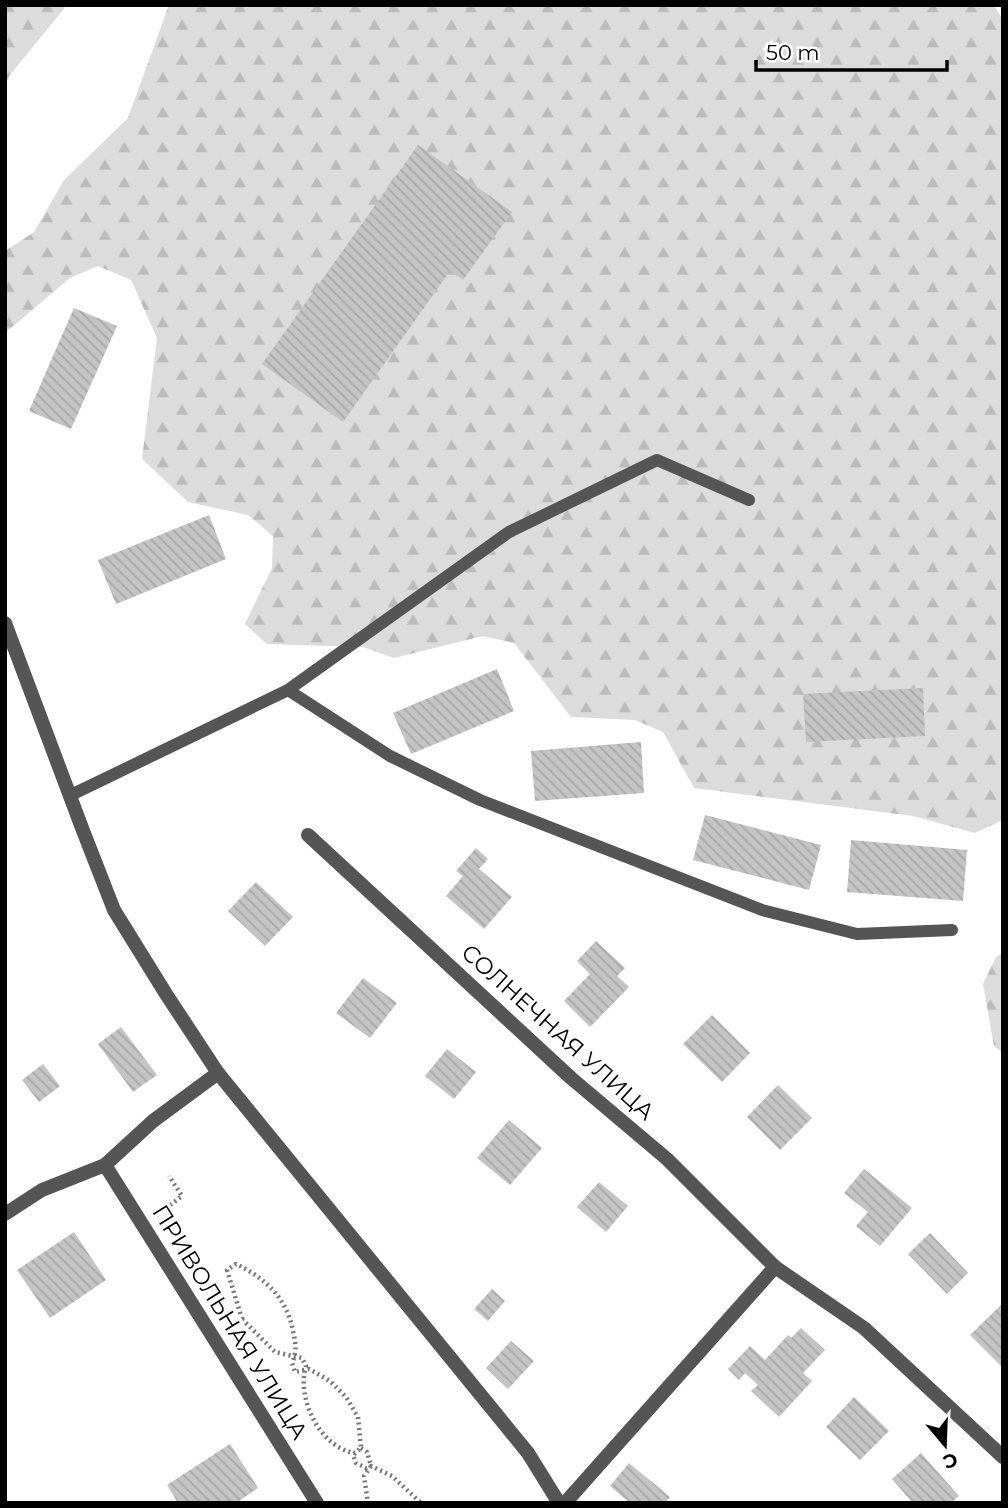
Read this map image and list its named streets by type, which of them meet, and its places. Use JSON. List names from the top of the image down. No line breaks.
{"streets":{"street":["СОЛНЕЧНАЯ УЛИЦА","ПРИВОЛЬНАЯ УЛИЦА"]},"scale_bar":"50 m","north":"bottom"}
